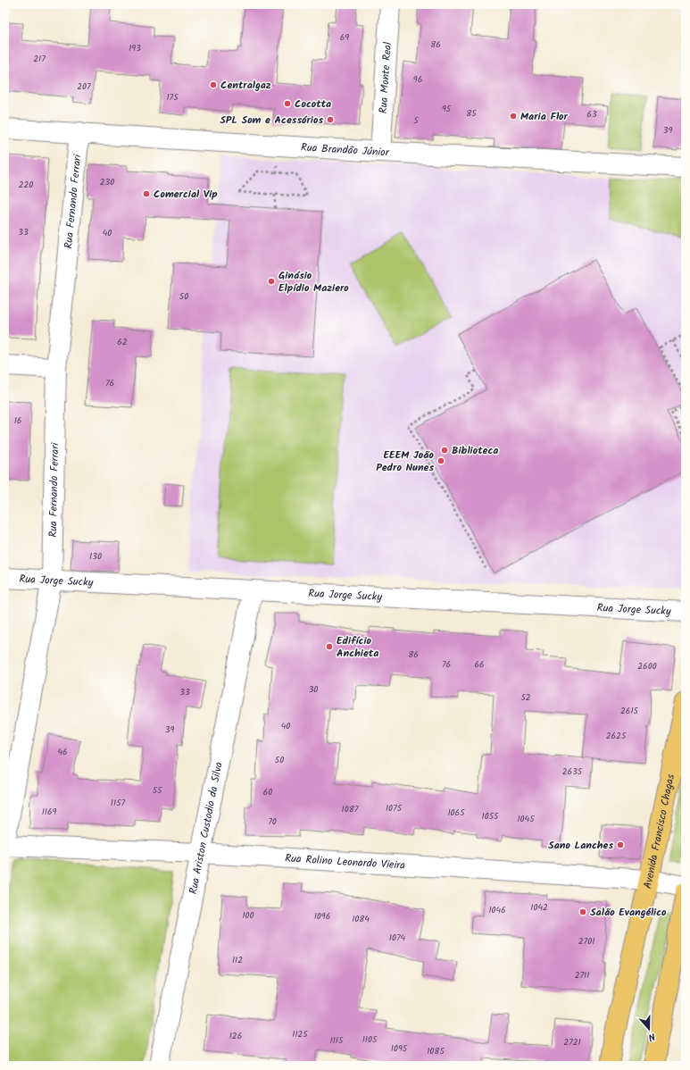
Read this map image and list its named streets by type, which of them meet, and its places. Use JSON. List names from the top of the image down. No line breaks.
{"streets":{"main road":["Avenida Francisco Chagas"],"street":["Rua Monte Real","Rua Brandão Júnior","Rua Fernando Ferrari","Rua Jorge Sucky","Rua Ariston Custodio da Silva","Rua Rolino Leonardo Vieira"]},"crossings":[["Rua Monte Real","Rua Brandão Júnior"],["Rua Brandão Júnior","Rua Fernando Ferrari"],["Rua Fernando Ferrari","Rua Jorge Sucky"],["Rua Fernando Ferrari","Rua Rolino Leonardo Vieira"],["Rua Jorge Sucky","Rua Ariston Custodio da Silva"],["Rua Ariston Custodio da Silva","Rua Rolino Leonardo Vieira"],["Avenida Francisco Chagas","Rua Rolino Leonardo Vieira"]],"places":["Centralgaz","Cocotta","Maria Flor","SPL Som e Acessórios","Comercial Vip","Ginásio Elpídio Maziero","Biblioteca","EEEM João Pedro Nunes","Edifício Anchieta","Sano Lanches","Salão Evangélico"],"house_numbers":["69","86","193","217","96","207","175","95","85","63","5","39","230","220","33","40","50","62","76","16","130","86","76","66","2600","30","33","52","2615","40","39","2625","46","50","2635","55","60","1157","1075","1087","1169","1065","1055","1045","70","1042","1046","100","1096","1084","1074","2701","112","2711","1125","126","1105","1115","2721","1095","1085"],"north":"bottom"}
